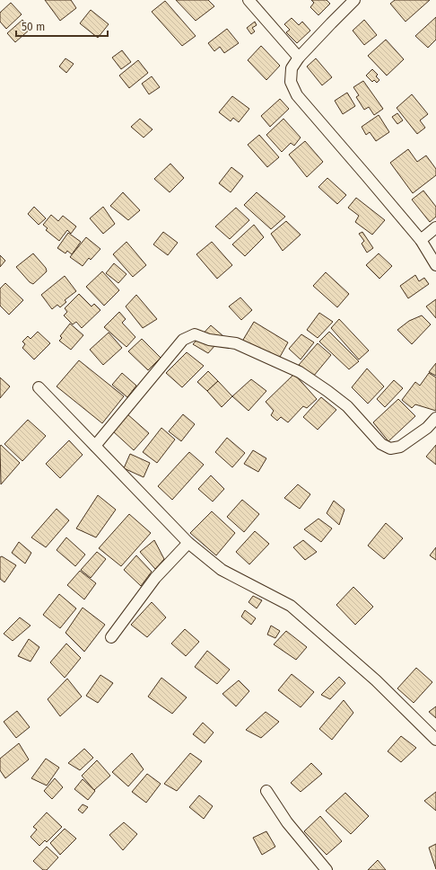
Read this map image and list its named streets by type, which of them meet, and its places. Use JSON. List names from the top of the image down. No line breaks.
{"scale_bar":"50 m"}
